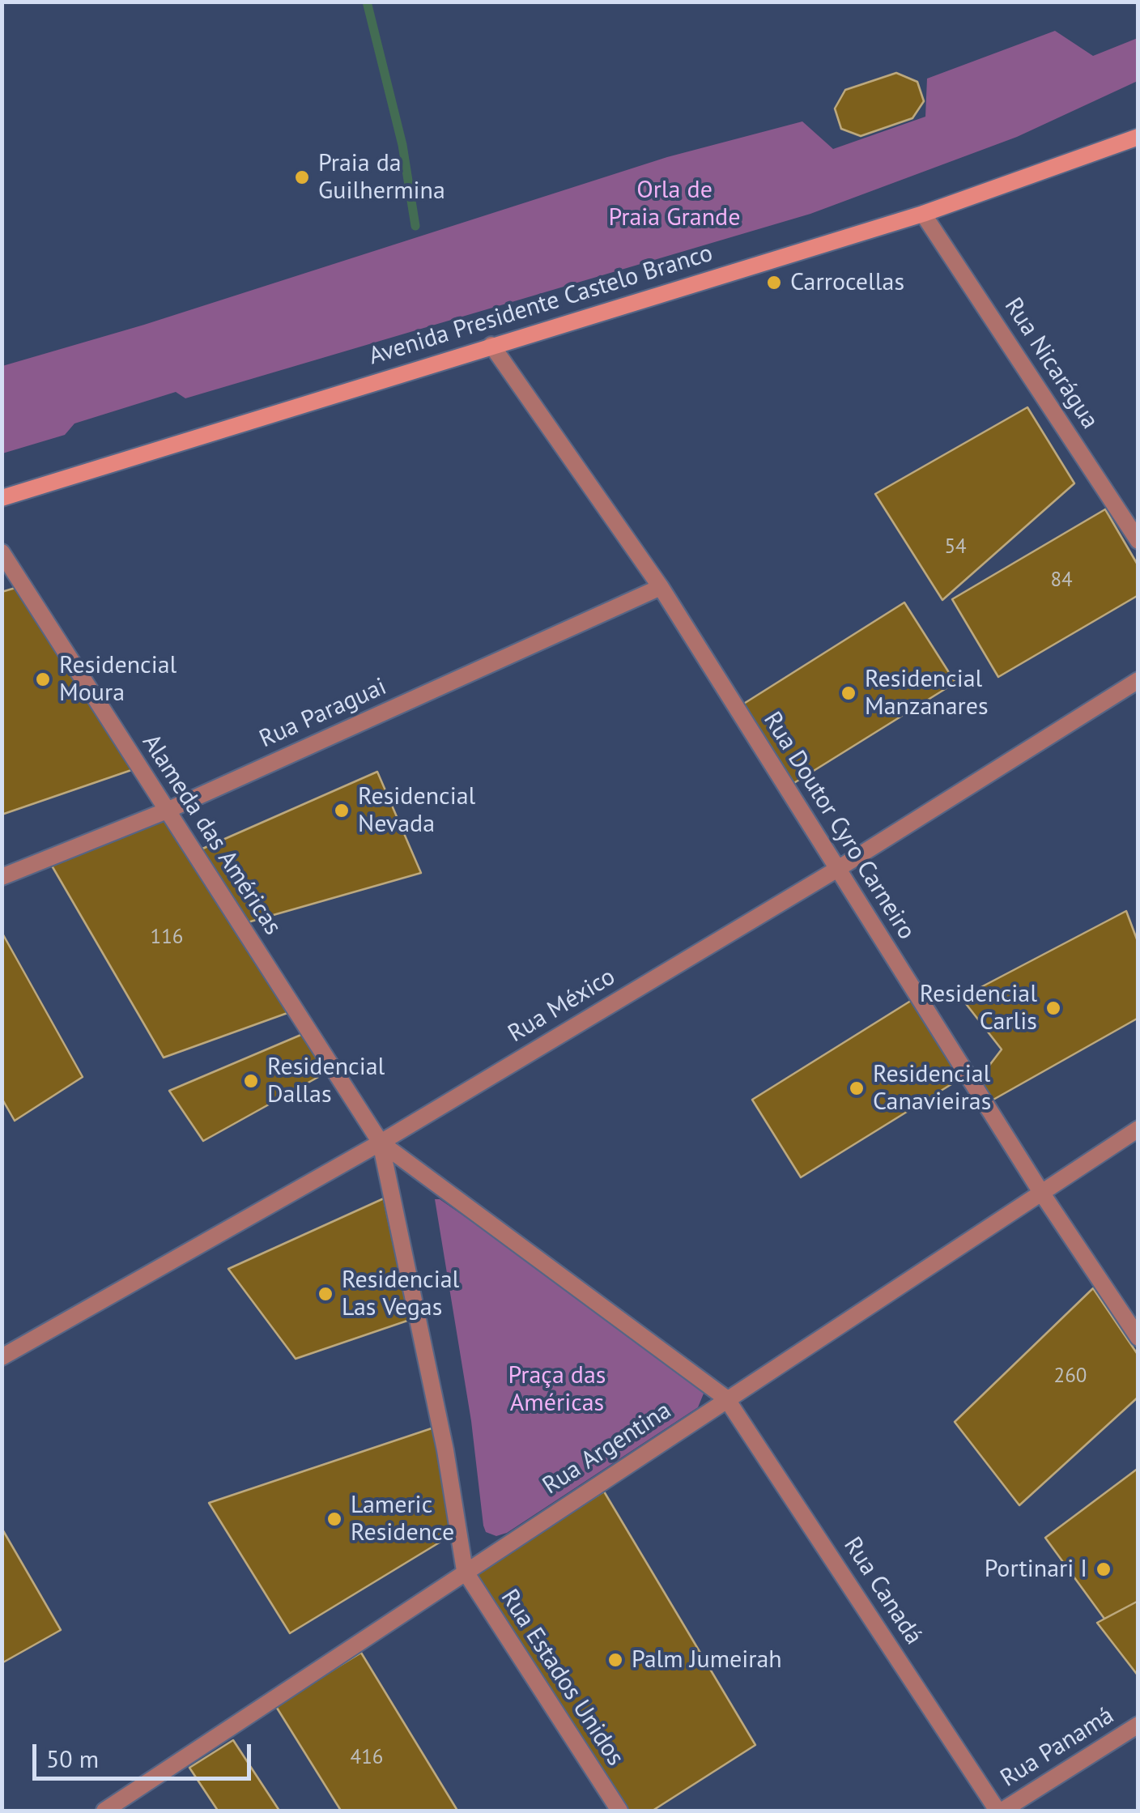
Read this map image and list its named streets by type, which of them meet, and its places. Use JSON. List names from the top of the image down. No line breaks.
{"streets":{"main road":["Avenida Presidente Castelo Branco"],"street":["Rua Nicarágua","Rua Paraguai","Rua Doutor Cyro Carneiro","Alameda das Américas","Rua México","Rua Argentina","Rua Canadá","Rua Estados Unidos","Rua Panamá"]},"crossings":[["Avenida Presidente Castelo Branco","Rua Nicarágua"],["Avenida Presidente Castelo Branco","Rua Doutor Cyro Carneiro"],["Rua Paraguai","Rua Doutor Cyro Carneiro"],["Rua Paraguai","Alameda das Américas"],["Rua Doutor Cyro Carneiro","Rua México"],["Rua Doutor Cyro Carneiro","Rua Argentina"],["Alameda das Américas","Rua México"],["Rua Argentina","Rua Canadá"],["Rua Argentina","Rua Estados Unidos"],["Rua Canadá","Rua Panamá"]],"parks":["Orla de Praia Grande","Praça das Américas"],"places":["Praia da Guilhermina","Carrocellas","Residencial Moura","Residencial Manzanares","Residencial Nevada","Residencial Carlis","Residencial Dallas","Residencial Canavieiras","Residencial Las Vegas","Lameric Residence","Portinari I","Palm Jumeirah"],"house_numbers":["54","84","116","260","416"],"scale_bar":"50 m"}
